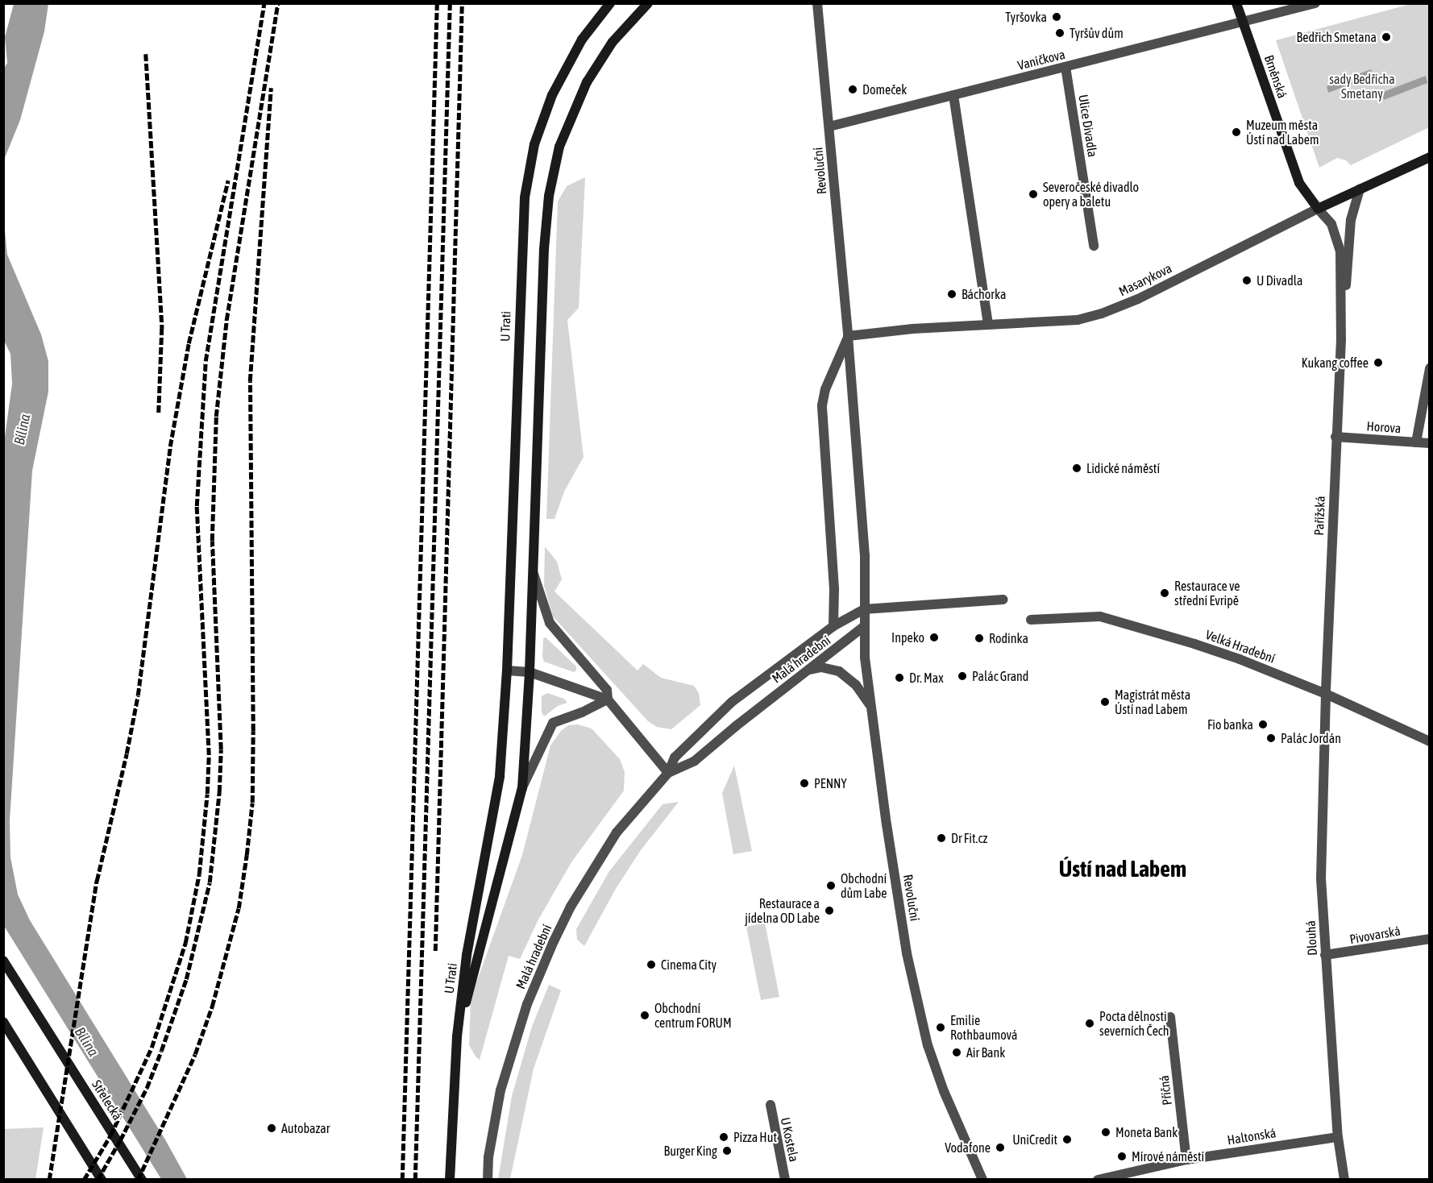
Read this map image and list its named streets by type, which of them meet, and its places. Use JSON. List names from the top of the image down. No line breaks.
{"streets":{"street":["Vaníčkova","Brněnská","Ulice Divadla","Revoluční","Masarykova","U Trati","Horova","Pařížská","Velká Hradební","Malá hradební","Pivovarská","Dlouhá","Příčná","Střelecká","Haltonská","U Kostela"]},"crossings":[["Vaníčkova","Brněnská"],["Vaníčkova","Ulice Divadla"],["Vaníčkova","Revoluční"],["Brněnská","Masarykova"],["Brněnská","Pařížská"],["Revoluční","Masarykova"],["Revoluční","Malá hradební"],["Masarykova","Pařížská"],["U Trati","Malá hradební"],["Horova","Pařížská"],["Pařížská","Velká Hradební"],["Pařížská","Dlouhá"],["Velká Hradební","Dlouhá"],["Pivovarská","Dlouhá"],["Příčná","Haltonská"]],"districts":["Ústí nad Labem"],"water":["Bílina"],"parks":["sady Bedřicha Smetany"],"places":["Tyršovka","Tyršův dům","Bedřich Smetana","Domeček","Muzeum města Ústí nad Labem","Severočeské divadlo opery a baletu","U Divadla","Báchorka","Kukang coffee","Lidické náměstí","Restaurace ve střední Evripě","Inpeko","Rodinka","Palác Grand","Dr. Max","Magistrát města Ústí nad Labem","Fio banka","Palác Jordán","PENNY","Dr Fit.cz","Obchodní dům Labe","Restaurace a jídelna OD Labe","Cinema City","Obchodní centrum FORUM","Pocta dělnosti severních Čech","Emilie Rothbaumová","Air Bank","Autobazar","Moneta Bank","Pizza Hut","UniCredit","Vodafone","Burger King","Mírové náměstí"]}
